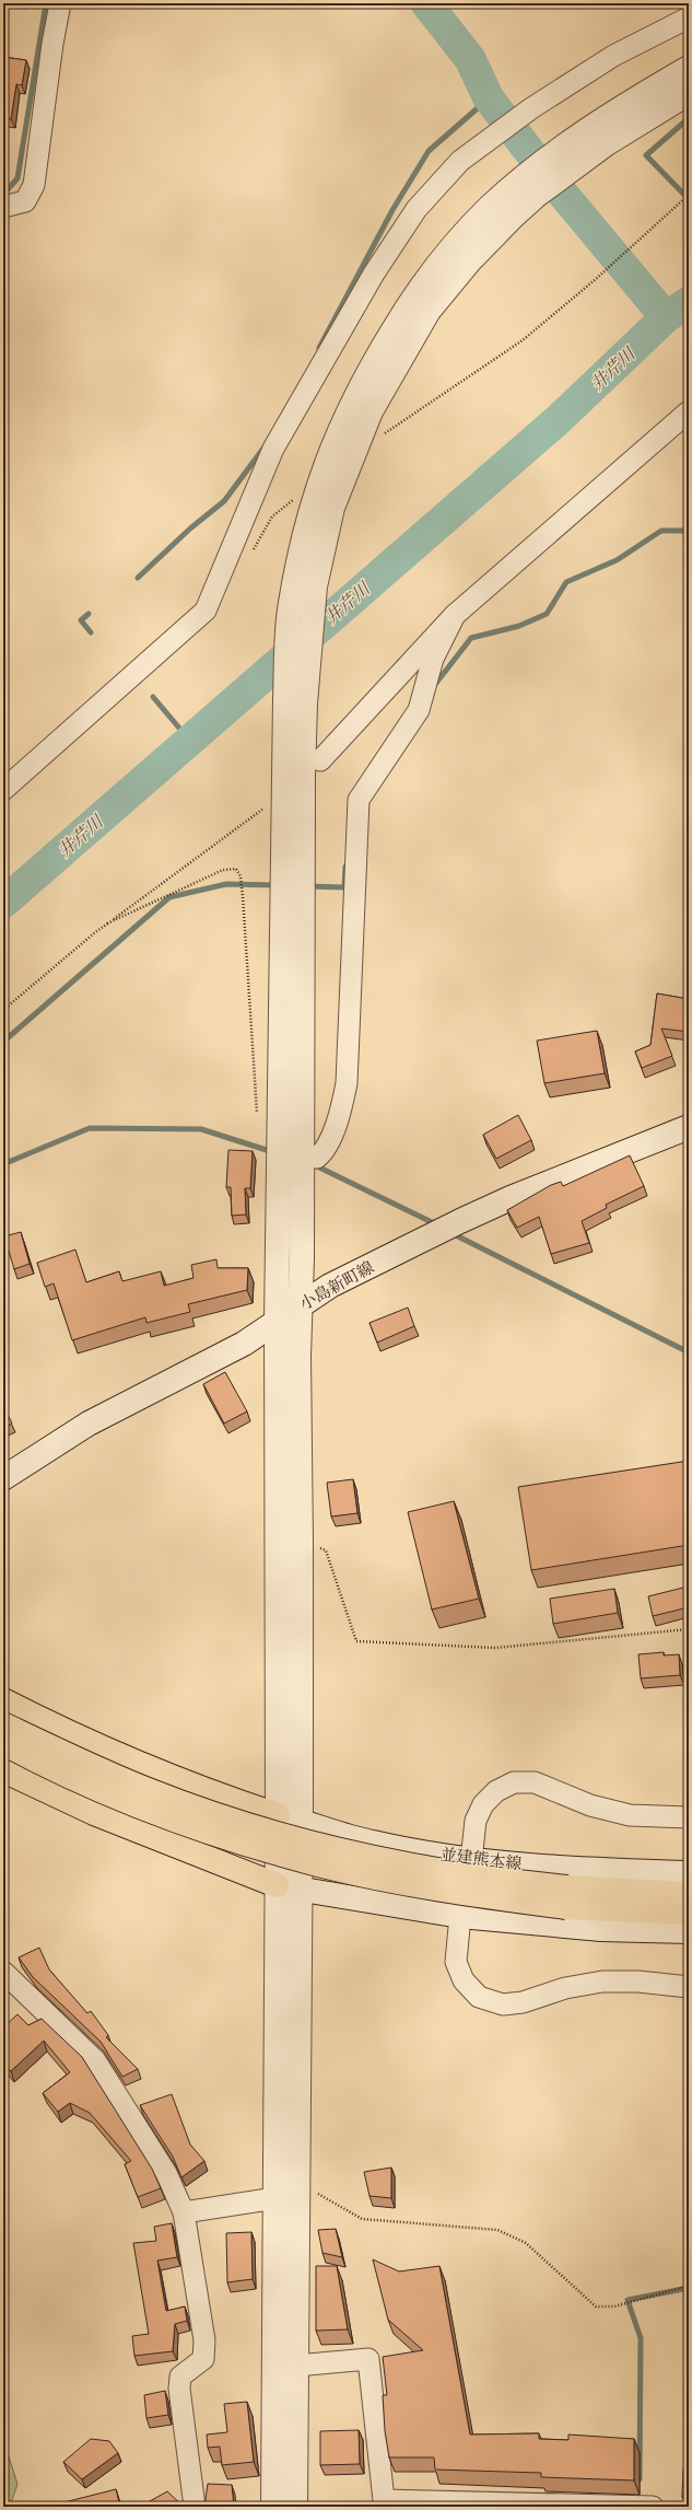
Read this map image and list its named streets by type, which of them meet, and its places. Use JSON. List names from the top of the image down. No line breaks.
{"streets":{"street":["小島新町線","並建熊本線"]},"water":["井芹川"]}
